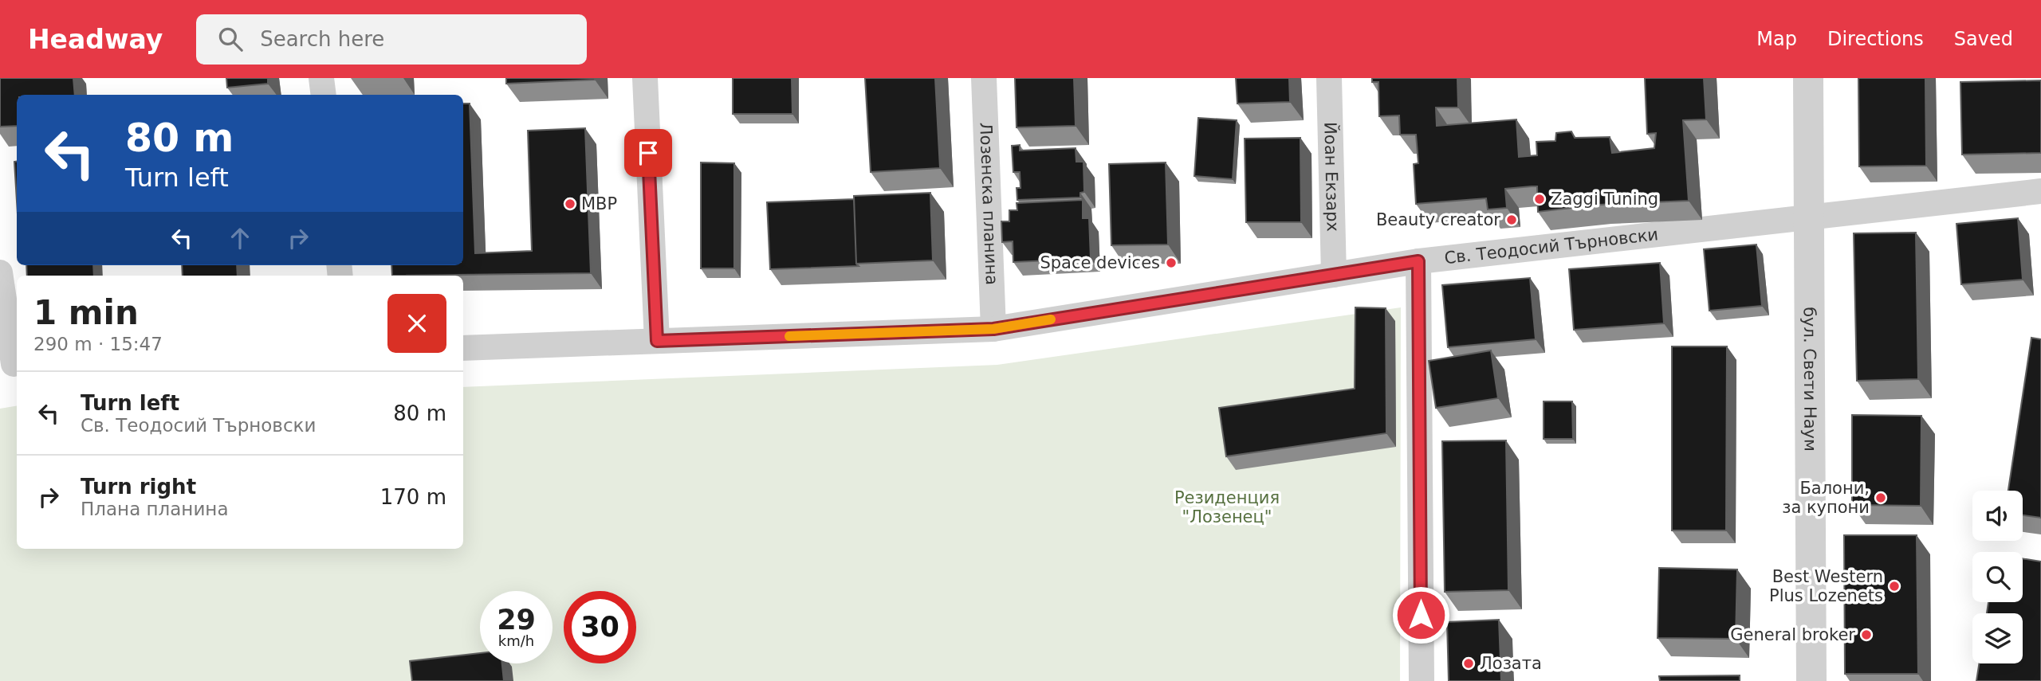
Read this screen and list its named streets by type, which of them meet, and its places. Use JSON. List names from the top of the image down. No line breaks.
{"streets":{"street":["Йоан Екзарх","Лозенска планина","Св. Теодосий Търновски","бул. Свети Наум"]},"crossings":[["Йоан Екзарх","Св. Теодосий Търновски"],["Лозенска планина","Св. Теодосий Търновски"],["Св. Теодосий Търновски","бул. Свети Наум"]],"parks":["Резиденция \"Лозенец\""],"places":["Zaggi Tuning","МВР","Beauty creator","Space devices","Балони, за купони","Best Western Plus Lozenets","General broker","Лозата"],"page":{"header":"Headway","search":"Search here","nav":["Map","Directions","Saved"],"turn":["80 m","Turn left"],"heading":["1 min","290 m · 15:47"],"list":[{"name":"Turn left","note":"Св. Теодосий Търновски","value":"80 m"},{"name":"Turn right","note":"Плана планина","value":"170 m"}],"speed":"29 km/h","limit":"30"}}
